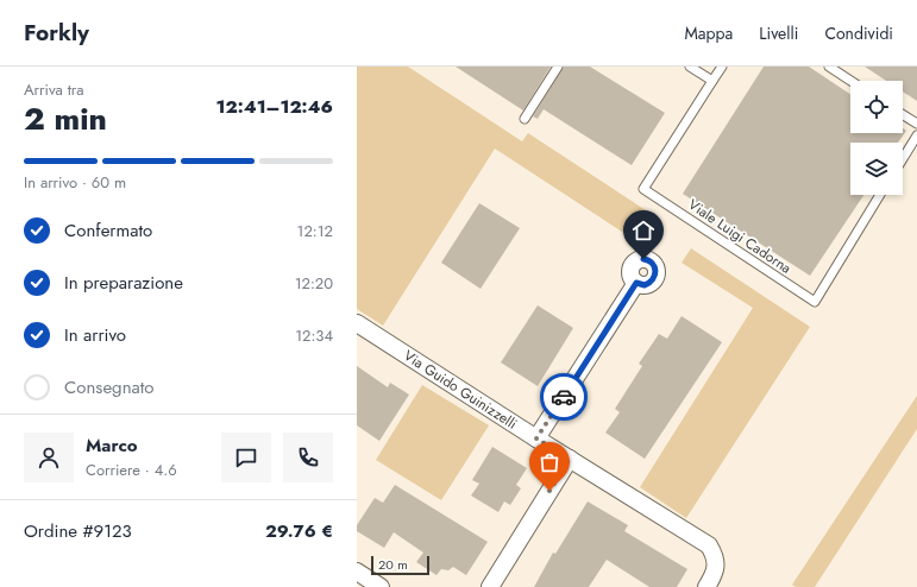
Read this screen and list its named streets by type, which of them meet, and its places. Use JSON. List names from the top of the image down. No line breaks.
{"streets":{"street":["Via Guido Guinizzelli"],"lane":["Viale Luigi Cadorna"]},"scale_bar":"20 m","page":{"header":"Forkly","nav":["Mappa","Livelli","Condividi"],"heading":["2 min","Arriva tra","12:41–12:46"],"panel":["Marco","Corriere · 4.6","Ordine #9123","29.76 €"],"bar":"In arrivo · 60 m","list":[["Confermato","12:12"],["In preparazione","12:20"],["In arrivo","12:34"],"Consegnato"],"scale":"20 m"}}
